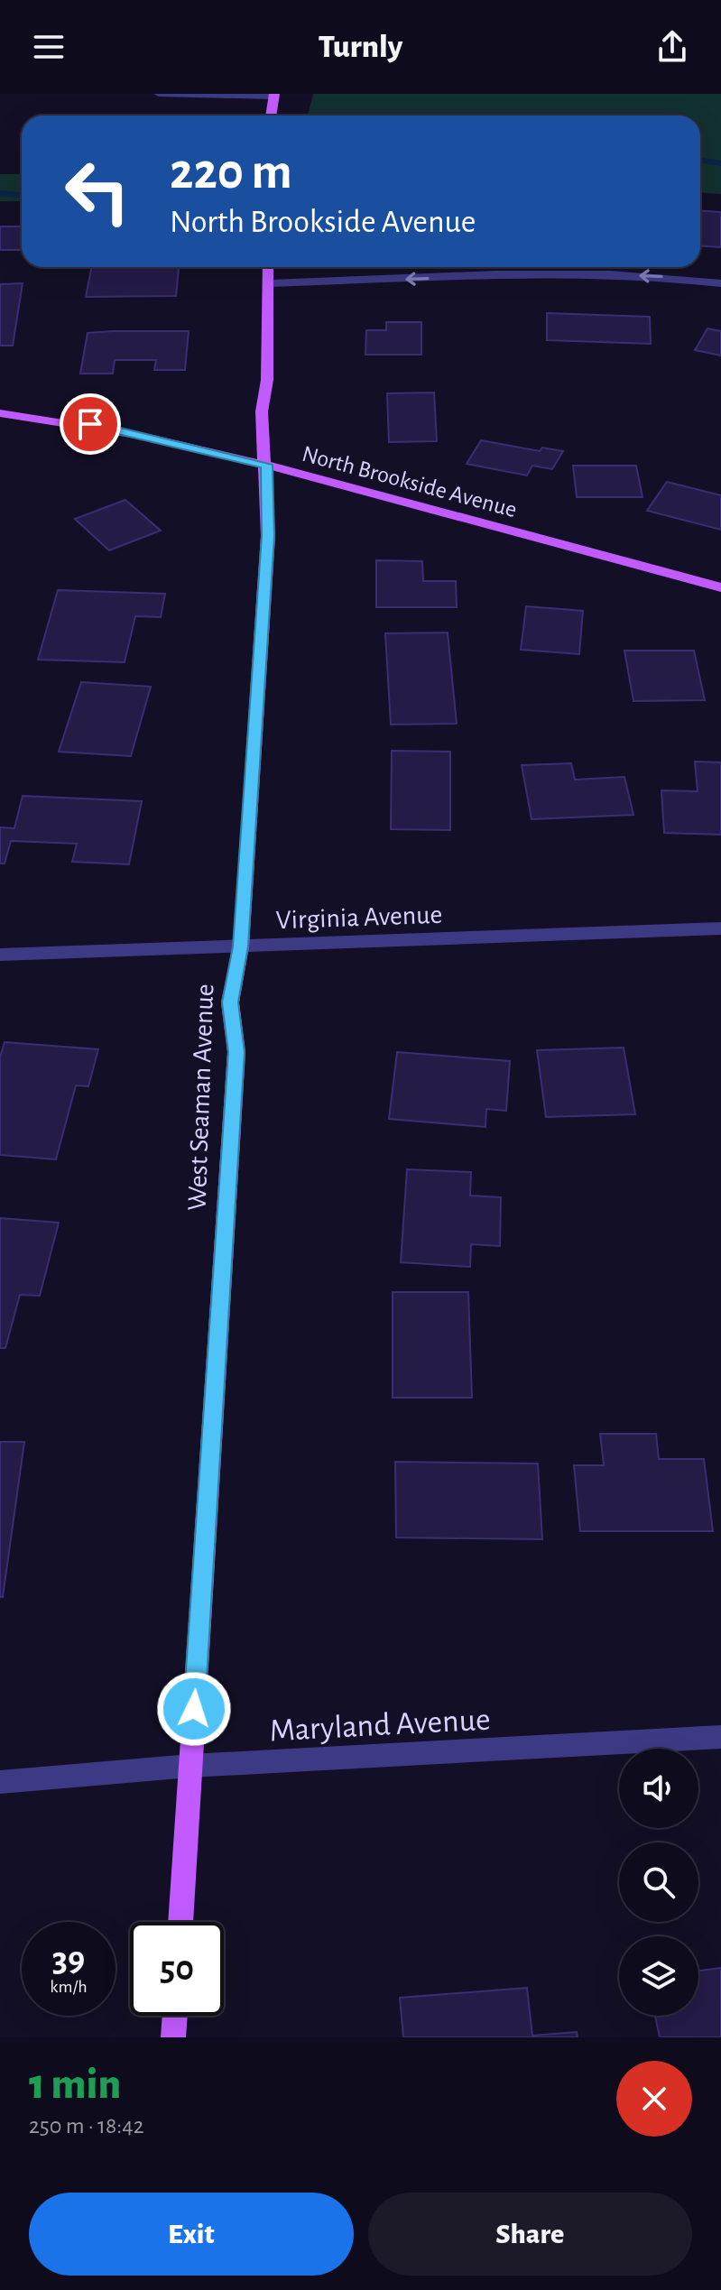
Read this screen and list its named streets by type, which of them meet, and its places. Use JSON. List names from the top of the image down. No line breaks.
{"streets":{"main road":["North Brookside Avenue","West Seaman Avenue"],"street":["Virginia Avenue","Maryland Avenue"]},"crossings":[["North Brookside Avenue","West Seaman Avenue"],["Virginia Avenue","West Seaman Avenue"],["West Seaman Avenue","Maryland Avenue"]],"page":{"header":"Turnly","turn":["220 m","North Brookside Avenue"],"speed":"39 km/h","limit":"50","heading":["1 min","250 m · 18:42"],"buttons":["Exit","Share"]}}
